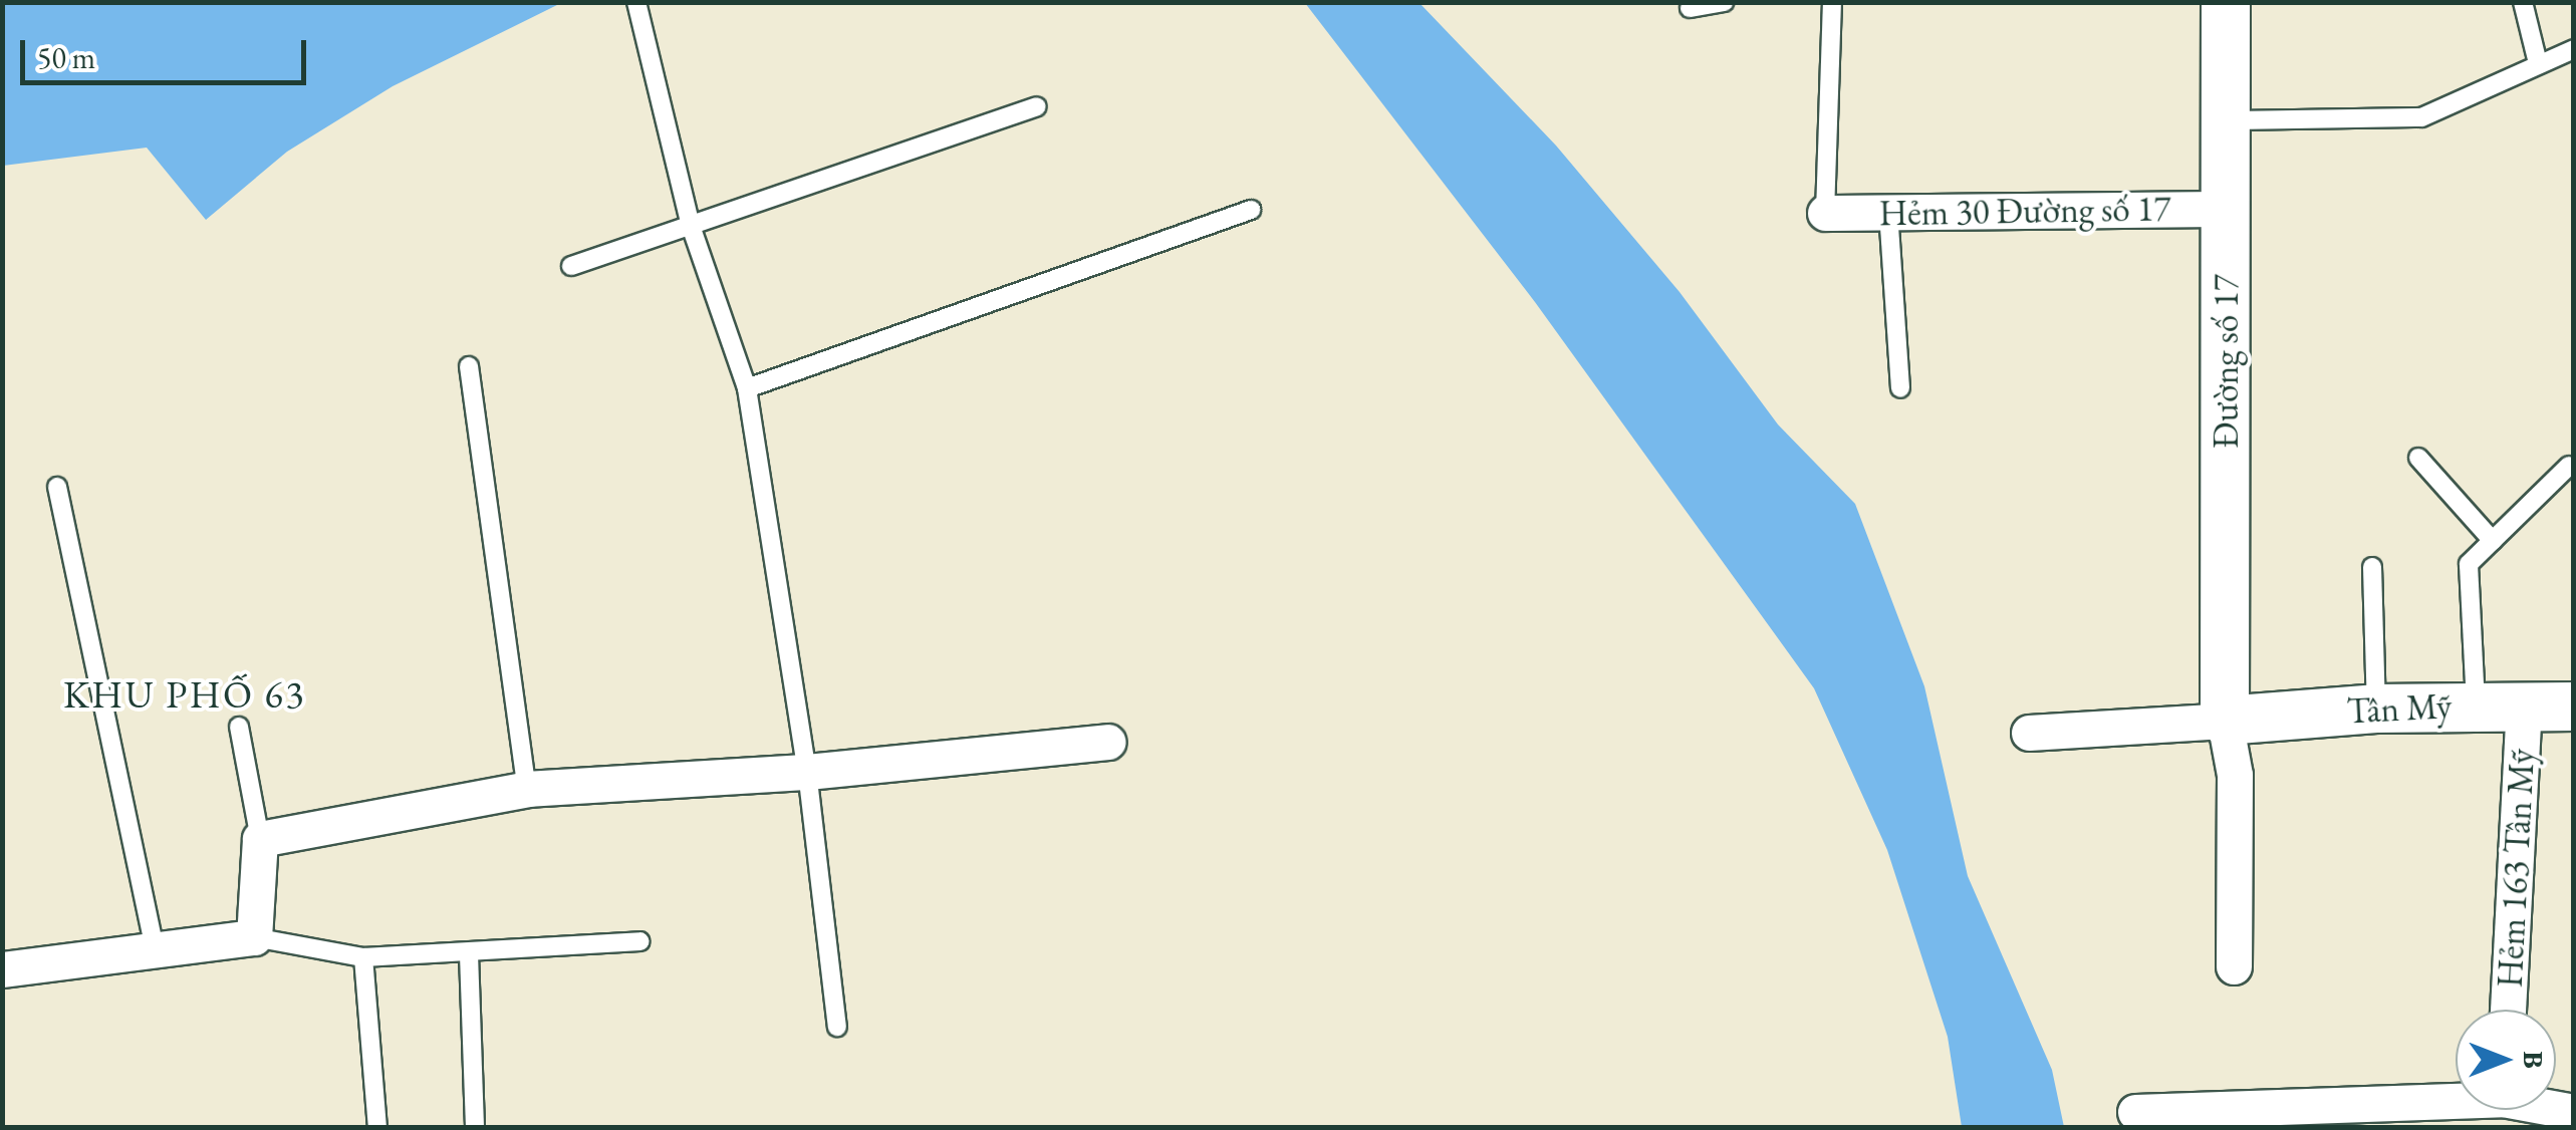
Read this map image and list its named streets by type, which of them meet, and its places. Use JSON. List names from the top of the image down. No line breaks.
{"streets":{"street":["Hẻm 30 Đường số 17","Đường số 17","Tân Mỹ","Hẻm 163 Tân Mỹ"]},"crossings":[["Hẻm 30 Đường số 17","Đường số 17"],["Đường số 17","Tân Mỹ"],["Tân Mỹ","Hẻm 163 Tân Mỹ"]],"districts":["KHU PHỐ 63"],"scale_bar":"50 m","north":"right"}
